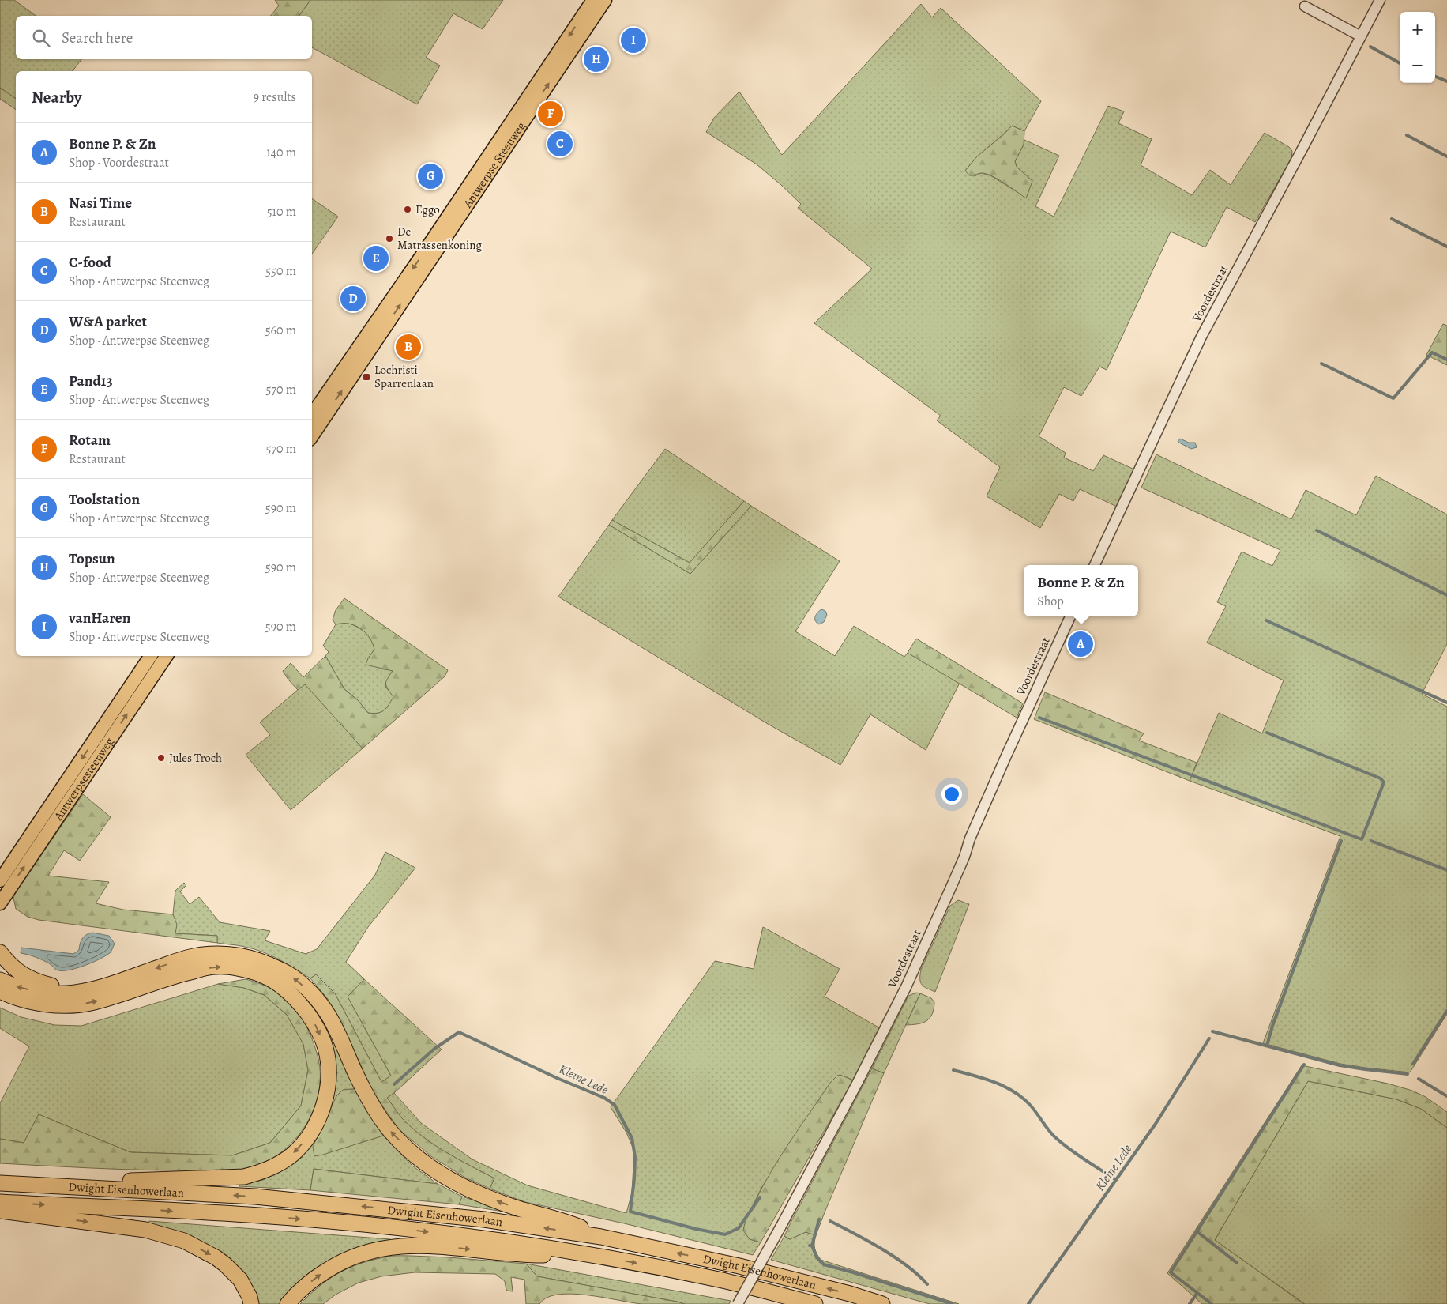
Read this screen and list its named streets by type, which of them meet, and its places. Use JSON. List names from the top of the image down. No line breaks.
{"streets":{"highway":["Dwight Eisenhowerlaan"],"main road":["Antwerpse Steenweg","Antwerpsesteenweg"],"street":["Voordestraat"]},"water":["Kleine Lede"],"places":{"other":["Eggo","De Matrassenkoning","Jules Troch"],"transit":["Lochristi Sparrenlaan"]},"page":{"map_buttons":["+","−"],"search":"Search here","pins":["I","H","F","C","G","E","D","B","A"],"heading":["Nearby","9 results"],"list":[{"mark":"A","name":"Bonne P. & Zn","note":"Shop · Voordestraat","value":"140 m"},{"mark":"B","name":"Nasi Time","note":"Restaurant","value":"510 m"},{"mark":"C","name":"C-food","note":"Shop · Antwerpse Steenweg","value":"550 m"},{"mark":"D","name":"W&A parket","note":"Shop · Antwerpse Steenweg","value":"560 m"},{"mark":"E","name":"Pand13","note":"Shop · Antwerpse Steenweg","value":"570 m"},{"mark":"F","name":"Rotam","note":"Restaurant","value":"570 m"},{"mark":"G","name":"Toolstation","note":"Shop · Antwerpse Steenweg","value":"590 m"},{"mark":"H","name":"Topsun","note":"Shop · Antwerpse Steenweg","value":"590 m"},{"mark":"I","name":"vanHaren","note":"Shop · Antwerpse Steenweg","value":"590 m"}],"popup":["Bonne P. & Zn","Shop"]}}
